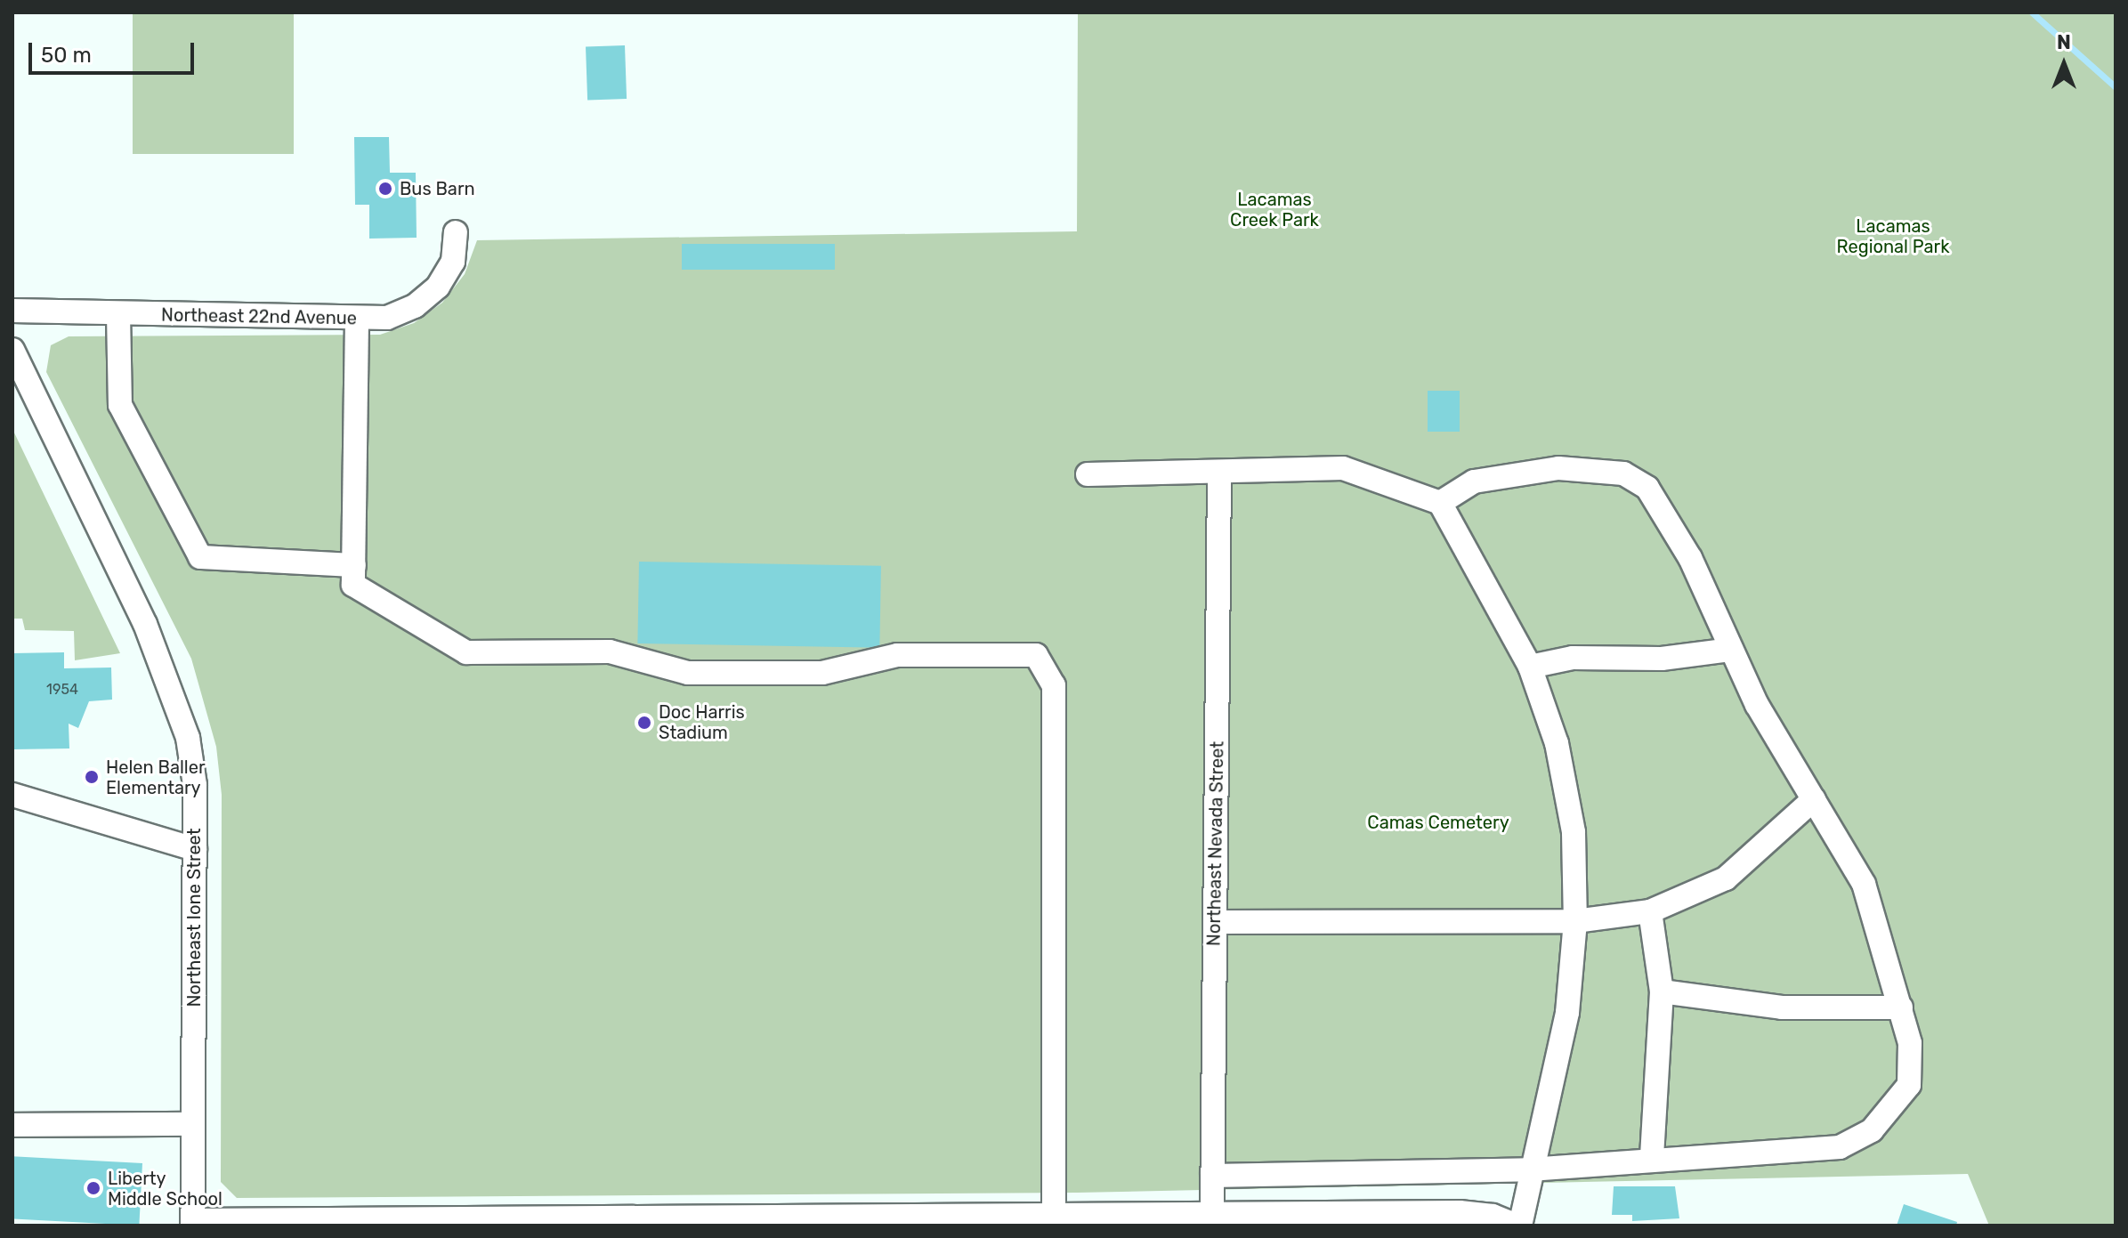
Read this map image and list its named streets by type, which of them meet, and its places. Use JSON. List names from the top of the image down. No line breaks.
{"streets":{"street":["Northeast 22nd Avenue","Northeast Nevada Street","Northeast Ione Street"]},"parks":["Lacamas Creek Park","Lacamas Regional Park","Camas Cemetery"],"places":["Bus Barn","Doc Harris Stadium","Helen Baller Elementary","Liberty Middle School"],"house_numbers":["1954"],"scale_bar":"50 m","north":"top"}
